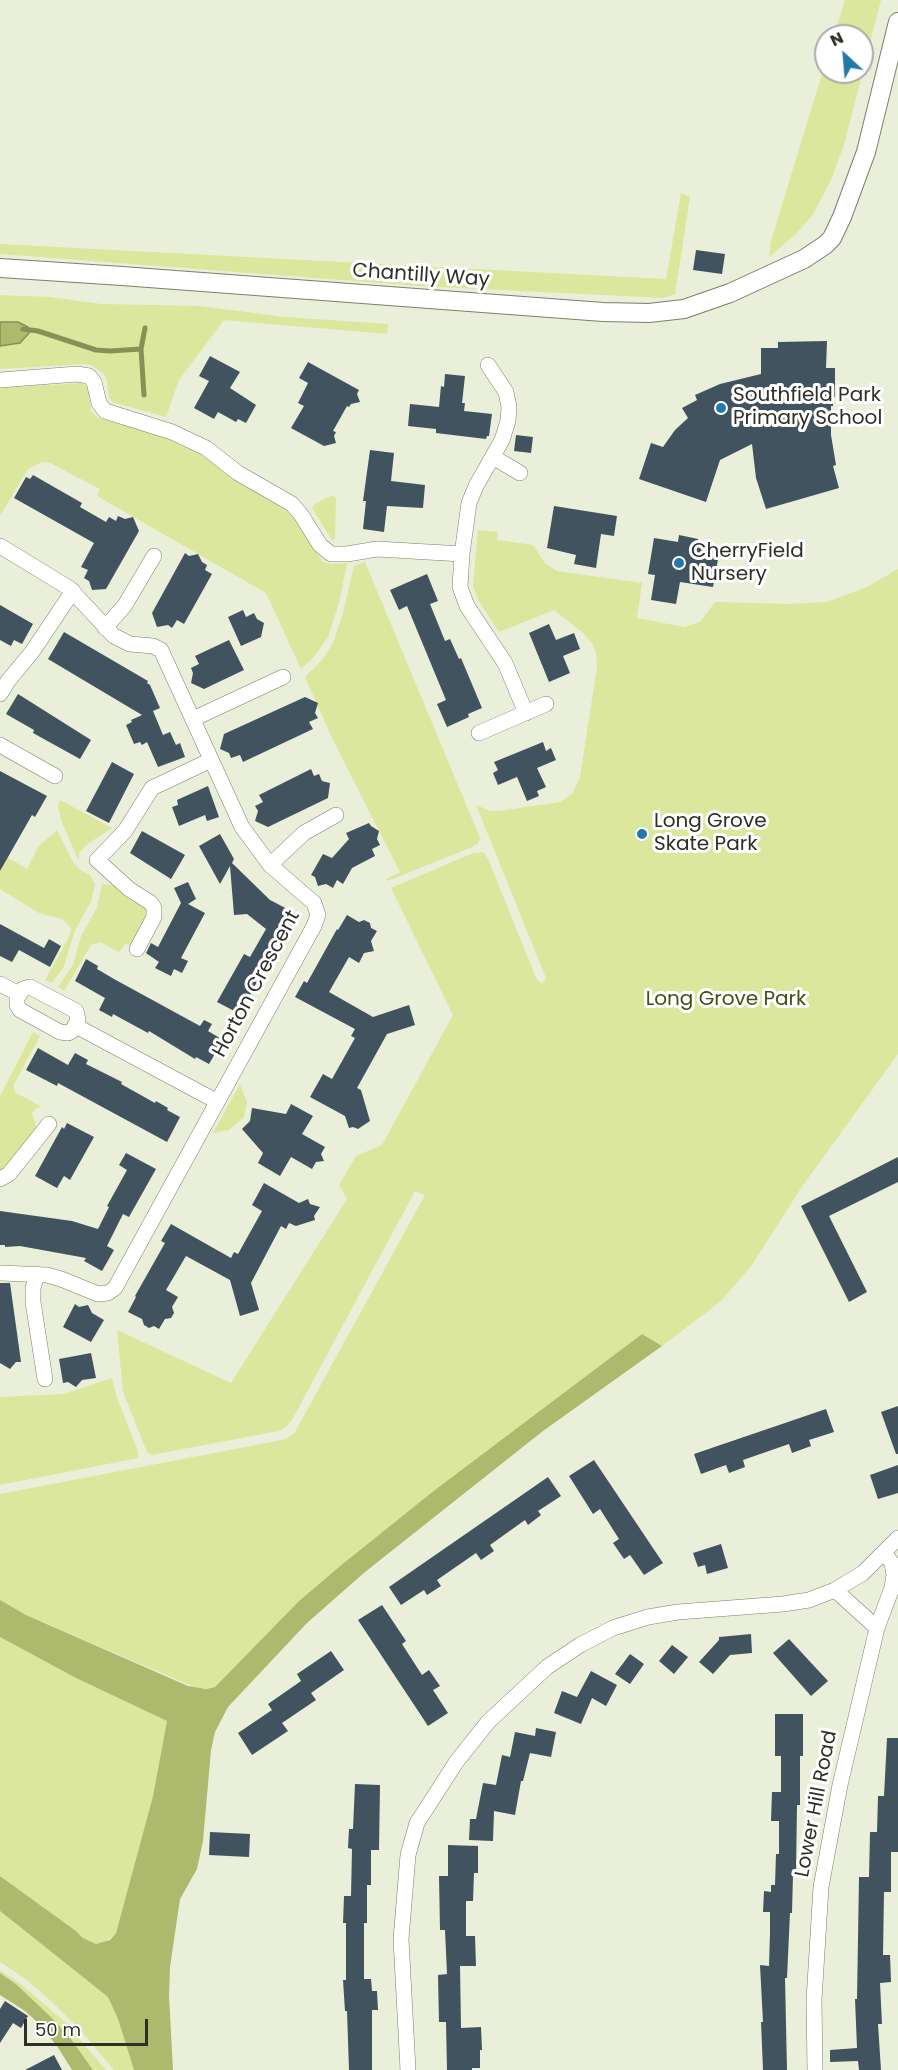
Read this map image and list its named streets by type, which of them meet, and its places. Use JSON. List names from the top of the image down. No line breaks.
{"streets":{"street":["Chantilly Way","Horton Crescent","Lower Hill Road"]},"parks":["Long Grove Park"],"places":["Southfield Park Primary School","CherryField Nursery","Long Grove Skate Park"],"scale_bar":"50 m","north":"top left"}
